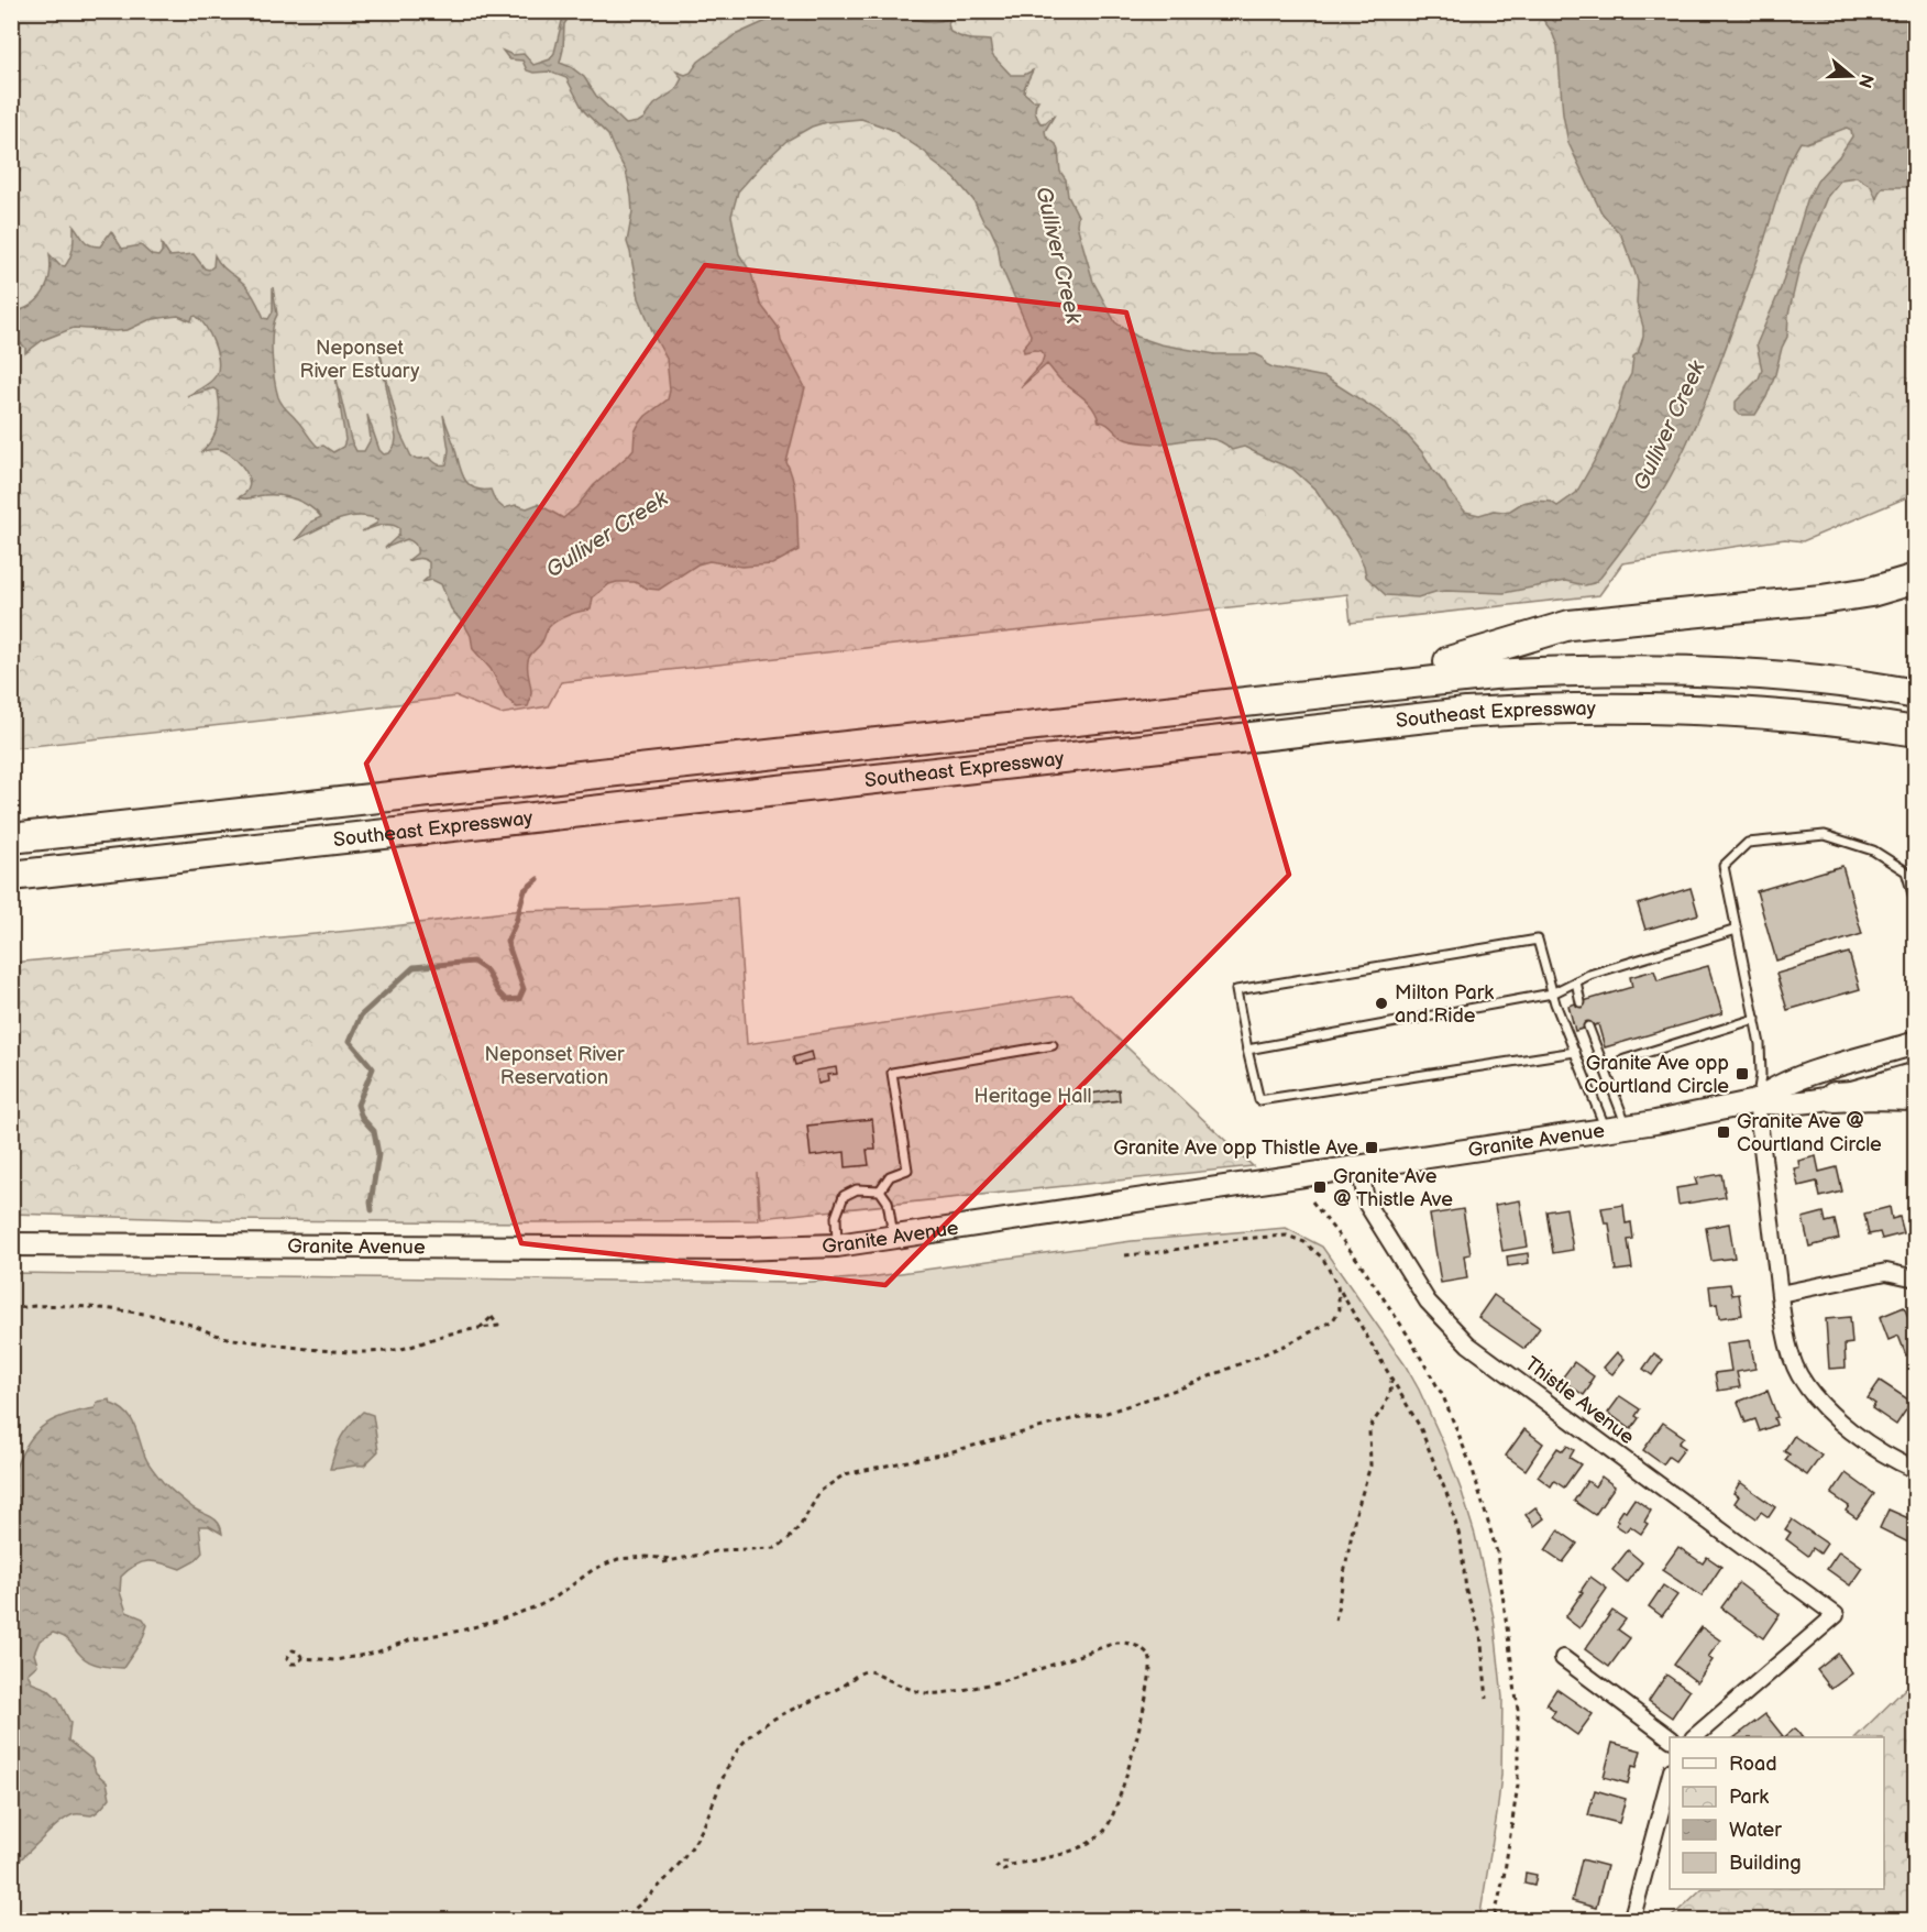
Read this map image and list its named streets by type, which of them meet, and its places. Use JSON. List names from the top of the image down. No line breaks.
{"streets":{"highway":["Southeast Expressway"],"main road":["Granite Avenue"],"street":["Thistle Avenue"]},"crossings":[["Granite Avenue","Thistle Avenue"]],"water":["Gulliver Creek"],"parks":["Neponset River Estuary","Neponset River Reservation","Heritage Hall"],"places":{"other":["Milton Park and Ride"],"transit":["Granite Ave opp Courtland Circle","Granite Ave @ Courtland Circle","Granite Ave opp Thistle Ave","Granite Ave @ Thistle Ave"]},"legend":["Road","Park","Water","Building"],"north":"right"}
